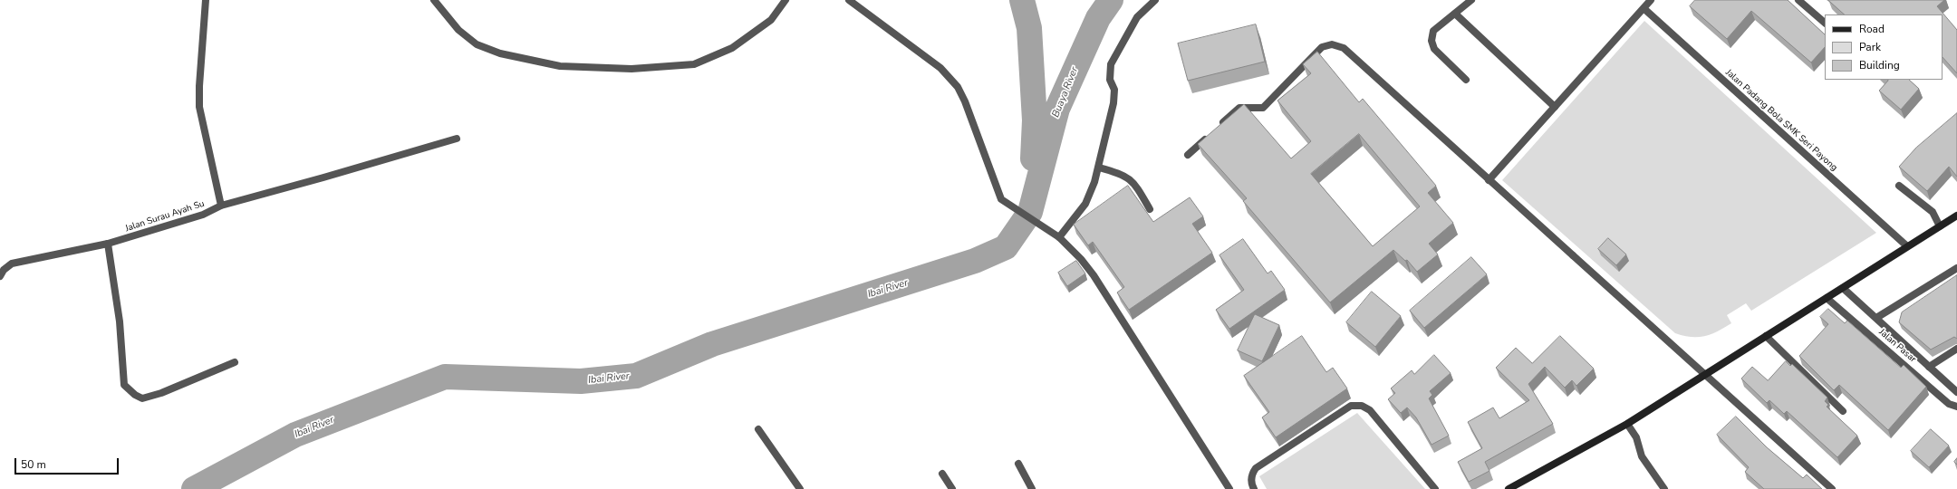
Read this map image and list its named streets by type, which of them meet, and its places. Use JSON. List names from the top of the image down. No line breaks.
{"streets":{"street":["Jalan Padang Bola SMK Seri Payong","Jalan Surau Ayah Su","Jalan Pasar"]},"water":["Buaya River","Ibai River"],"legend":["Road","Park","Building"],"scale_bar":"50 m"}
